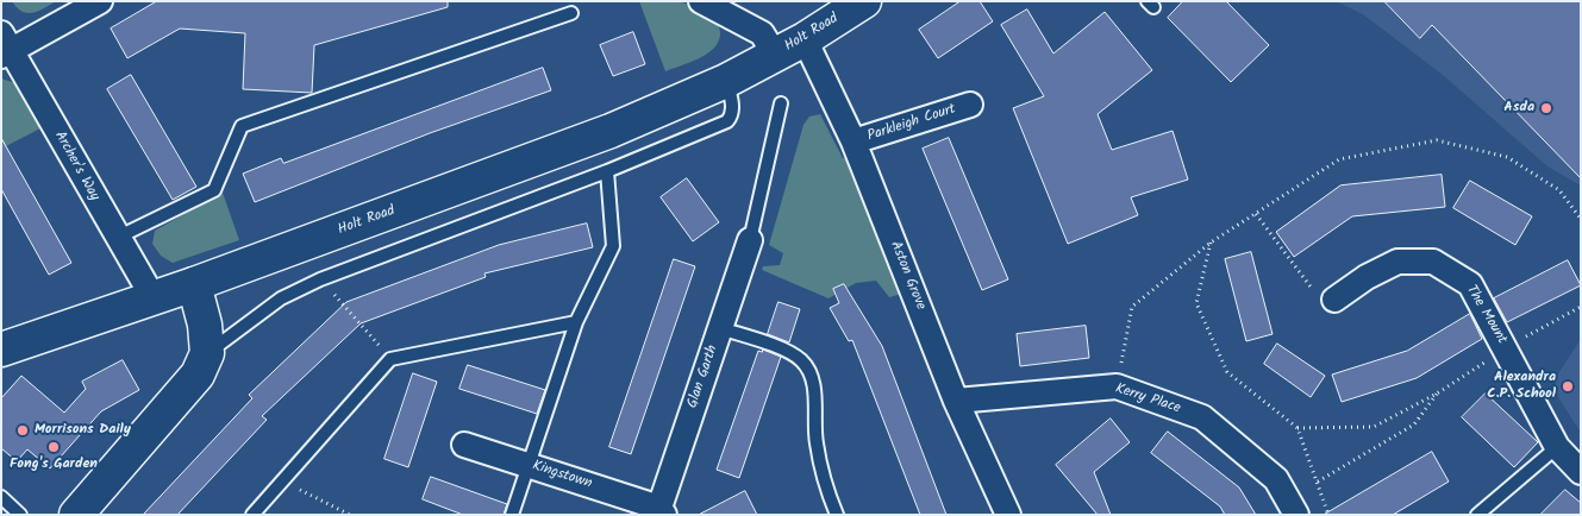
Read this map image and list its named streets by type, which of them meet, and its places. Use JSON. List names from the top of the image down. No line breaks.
{"streets":{"main road":["Holt Road"],"street":["Parkleigh Court","Archer's Way","Aston Grove","The Mount","Glan Garth","Kerry Place","Kingstown"]},"crossings":[["Holt Road","Archer's Way"],["Holt Road","Aston Grove"],["Parkleigh Court","Aston Grove"],["Aston Grove","Kerry Place"],["Glan Garth","Kingstown"]],"places":["Asda","Alexandra C.P. School","Morrisons Daily","Fong's Garden"]}
